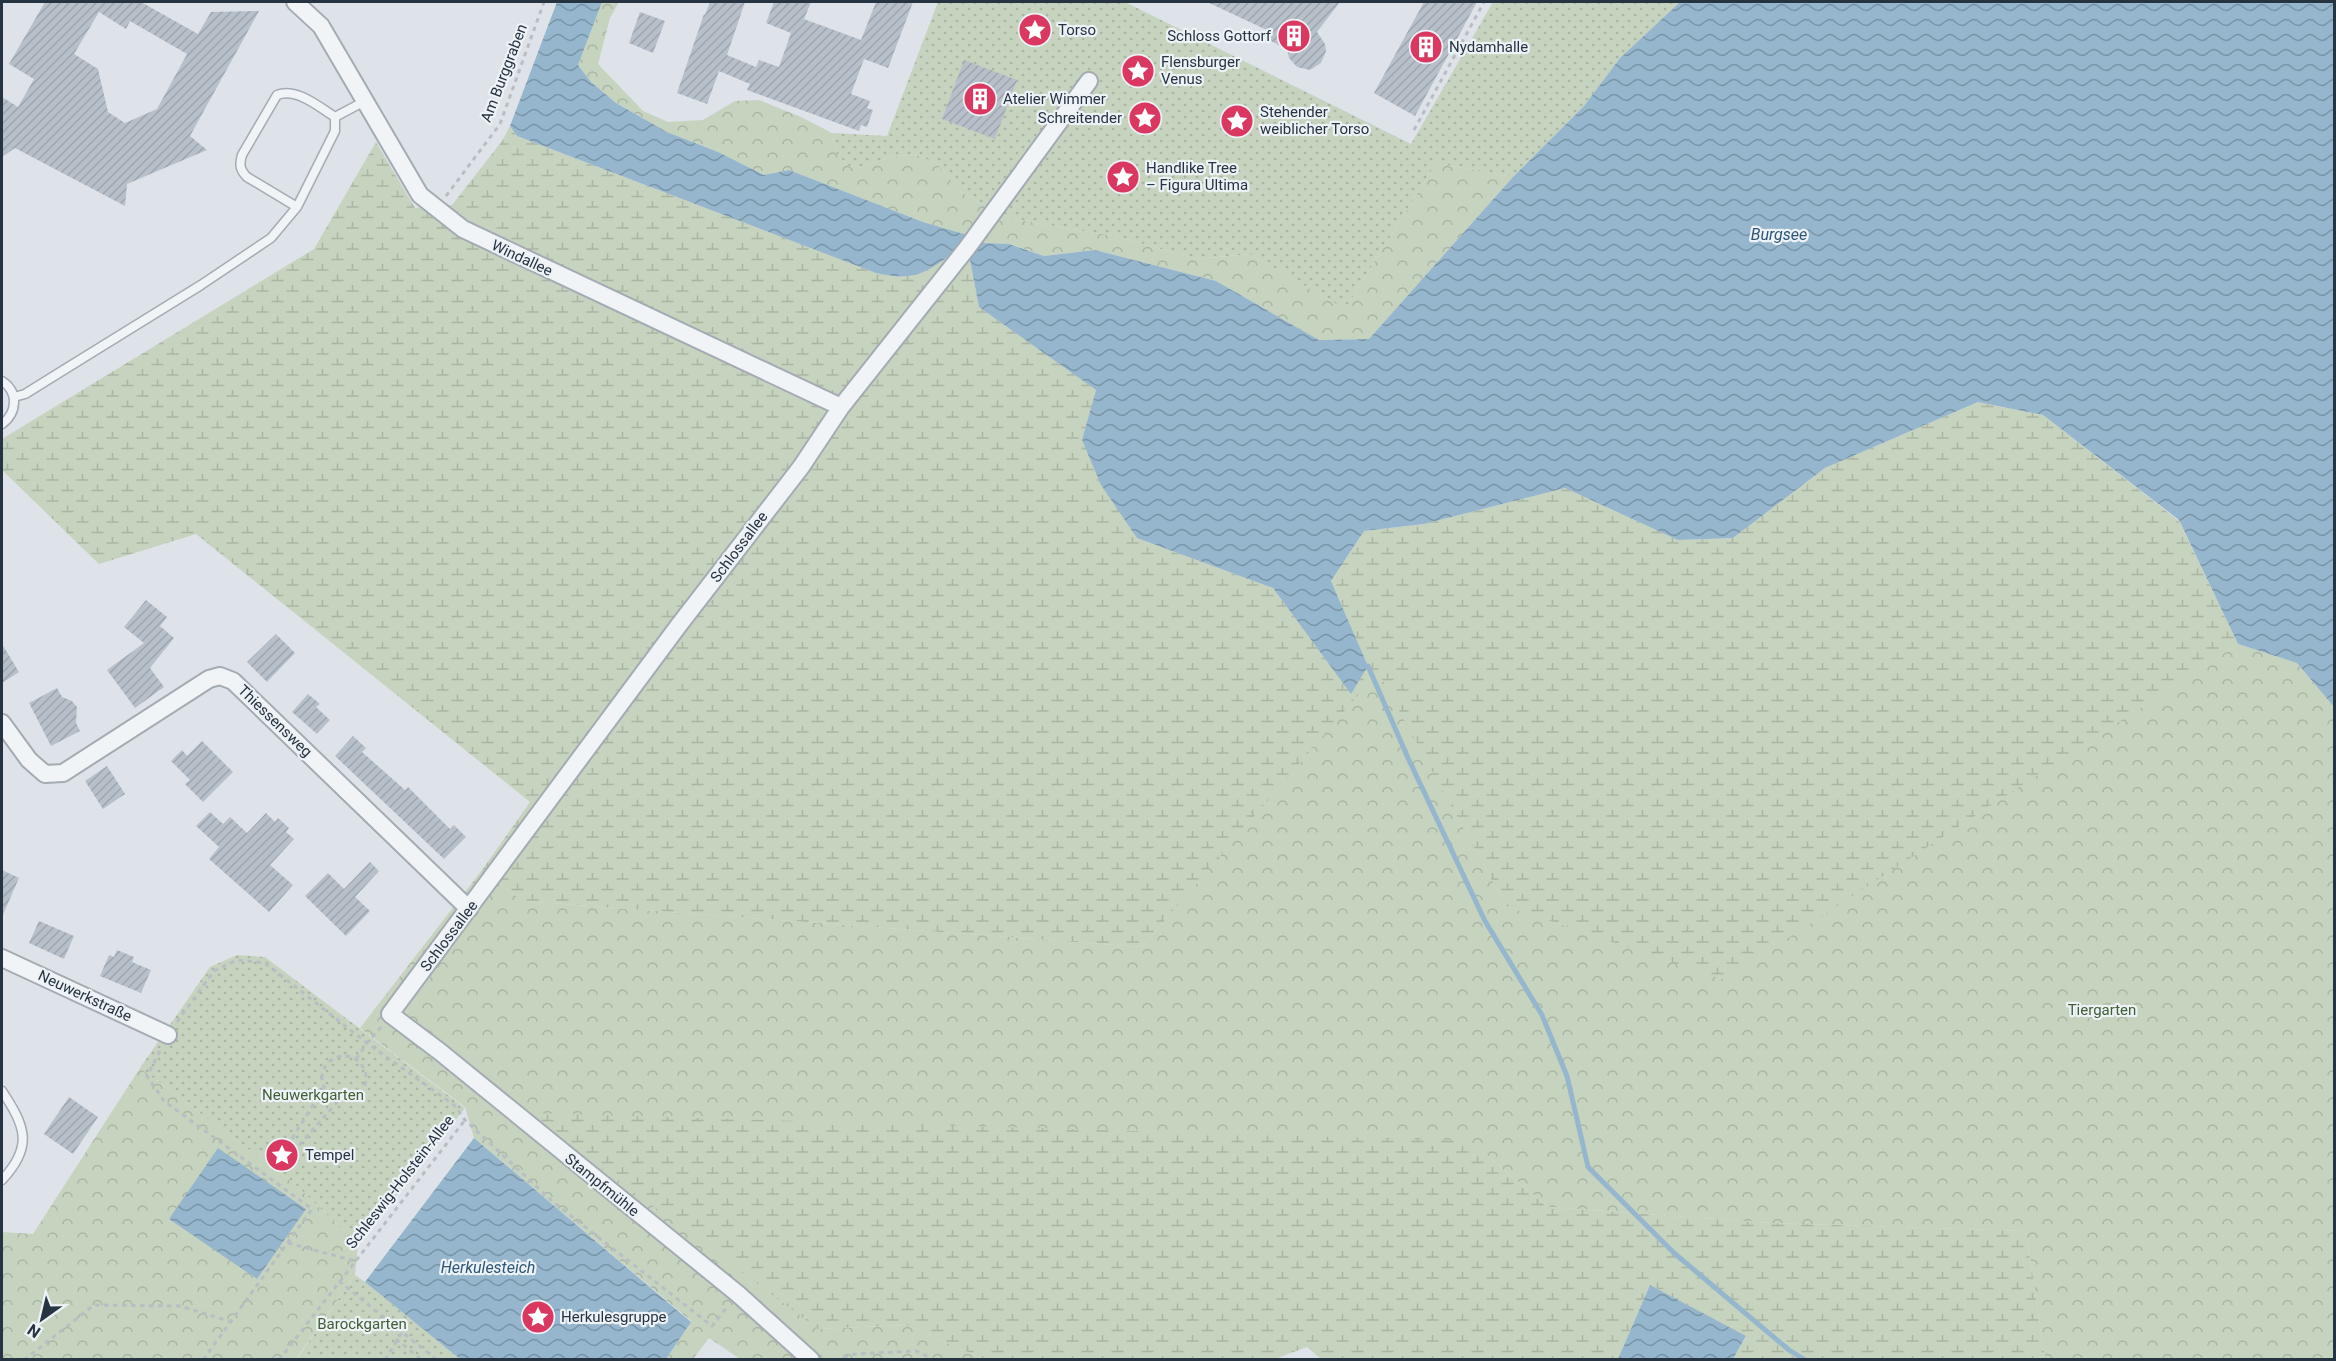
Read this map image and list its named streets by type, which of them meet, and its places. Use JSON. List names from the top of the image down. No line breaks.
{"streets":{"street":["Windallee","Schlossallee","Thiessensweg","Neuwerkstraße","Stampfmühle"],"path":["Am Burggraben","Schleswig-Holstein-Allee"]},"crossings":[["Am Burggraben","Windallee"],["Windallee","Schlossallee"],["Schlossallee","Thiessensweg"],["Schlossallee","Stampfmühle"],["Neuwerkstraße","Schleswig-Holstein-Allee"]],"water":["Burgsee","Herkulesteich"],"parks":["Tiergarten","Neuwerkgarten","Barockgarten"],"places":{"place":["Torso","Flensburger Venus","Schreitender","Stehender weiblicher Torso","Handlike Tree – Figura Ultima","Tempel","Herkulesgruppe"],"building":["Schloss Gottorf","Nydamhalle","Atelier Wimmer"]},"north":"bottom left"}
